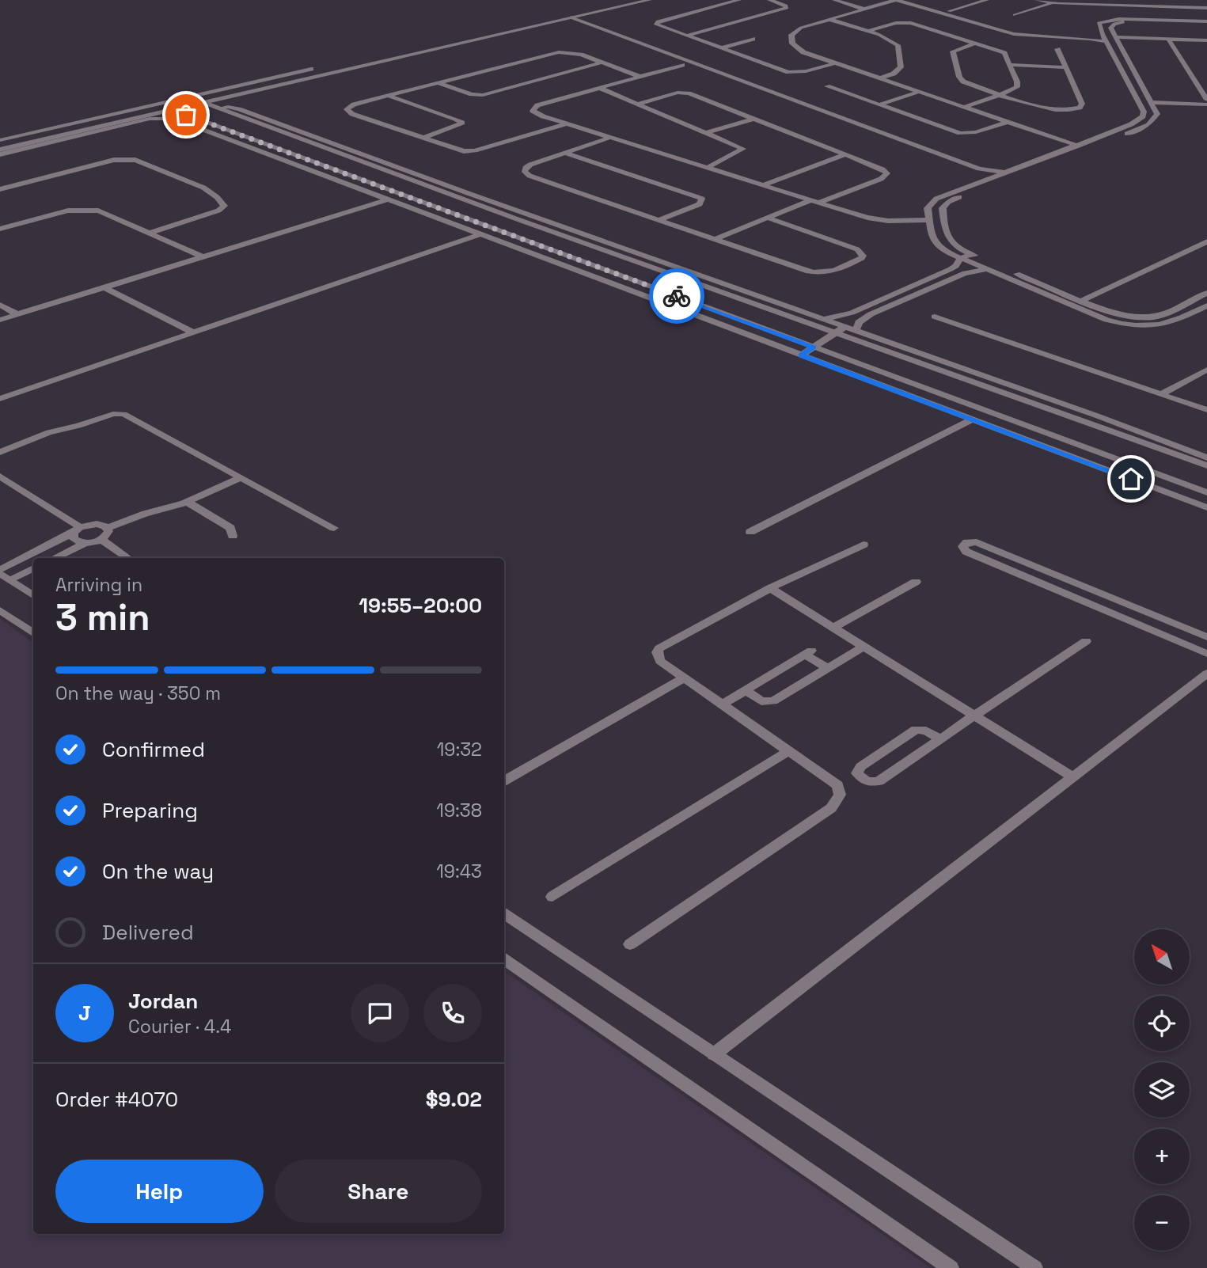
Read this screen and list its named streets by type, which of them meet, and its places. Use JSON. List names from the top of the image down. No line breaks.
{"north":"top left","page":{"heading":["3 min","Arriving in","19:55–20:00"],"panel":["Jordan","Courier · 4.4","Order #4070","$9.02"],"bar":"On the way · 350 m","list":[["Confirmed","19:32"],["Preparing","19:38"],["On the way","19:43"],"Delivered"],"map_buttons":["+","−"],"round":"J","buttons":["Help","Share"]}}
